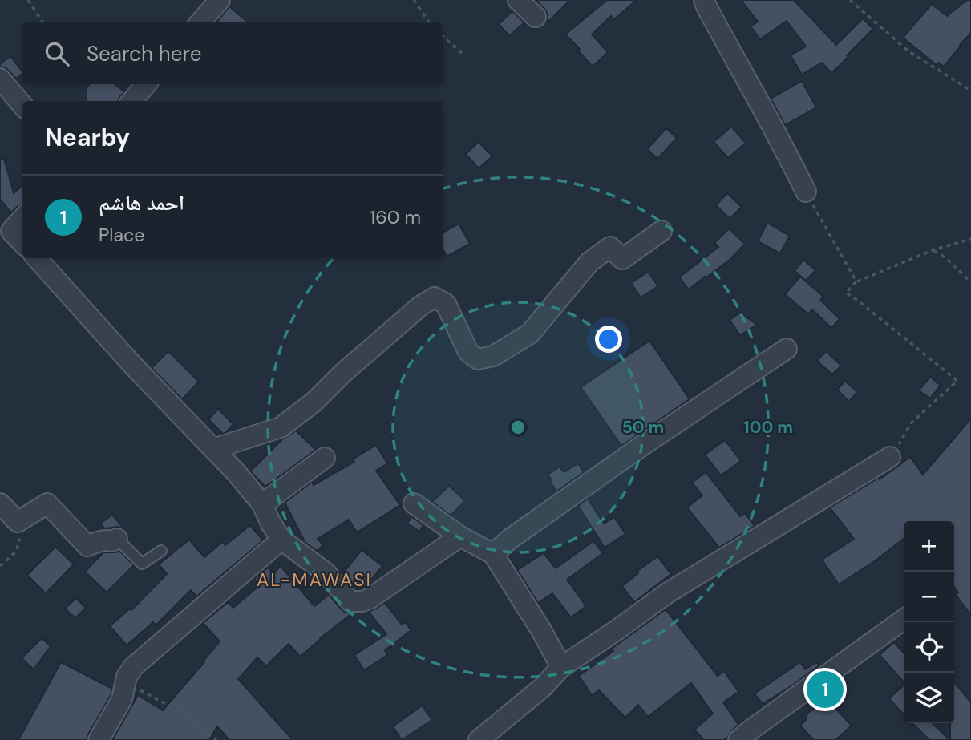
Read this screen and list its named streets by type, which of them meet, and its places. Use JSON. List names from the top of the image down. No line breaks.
{"districts":["AL-MAWASI"],"page":{"search":"Search here","heading":"Nearby","list":[{"mark":"1","name":"احمد هاشم","note":"Place","value":"160 m"}],"map_buttons":["+","−"],"pins":"1"},"rings":["50 m","100 m"]}
